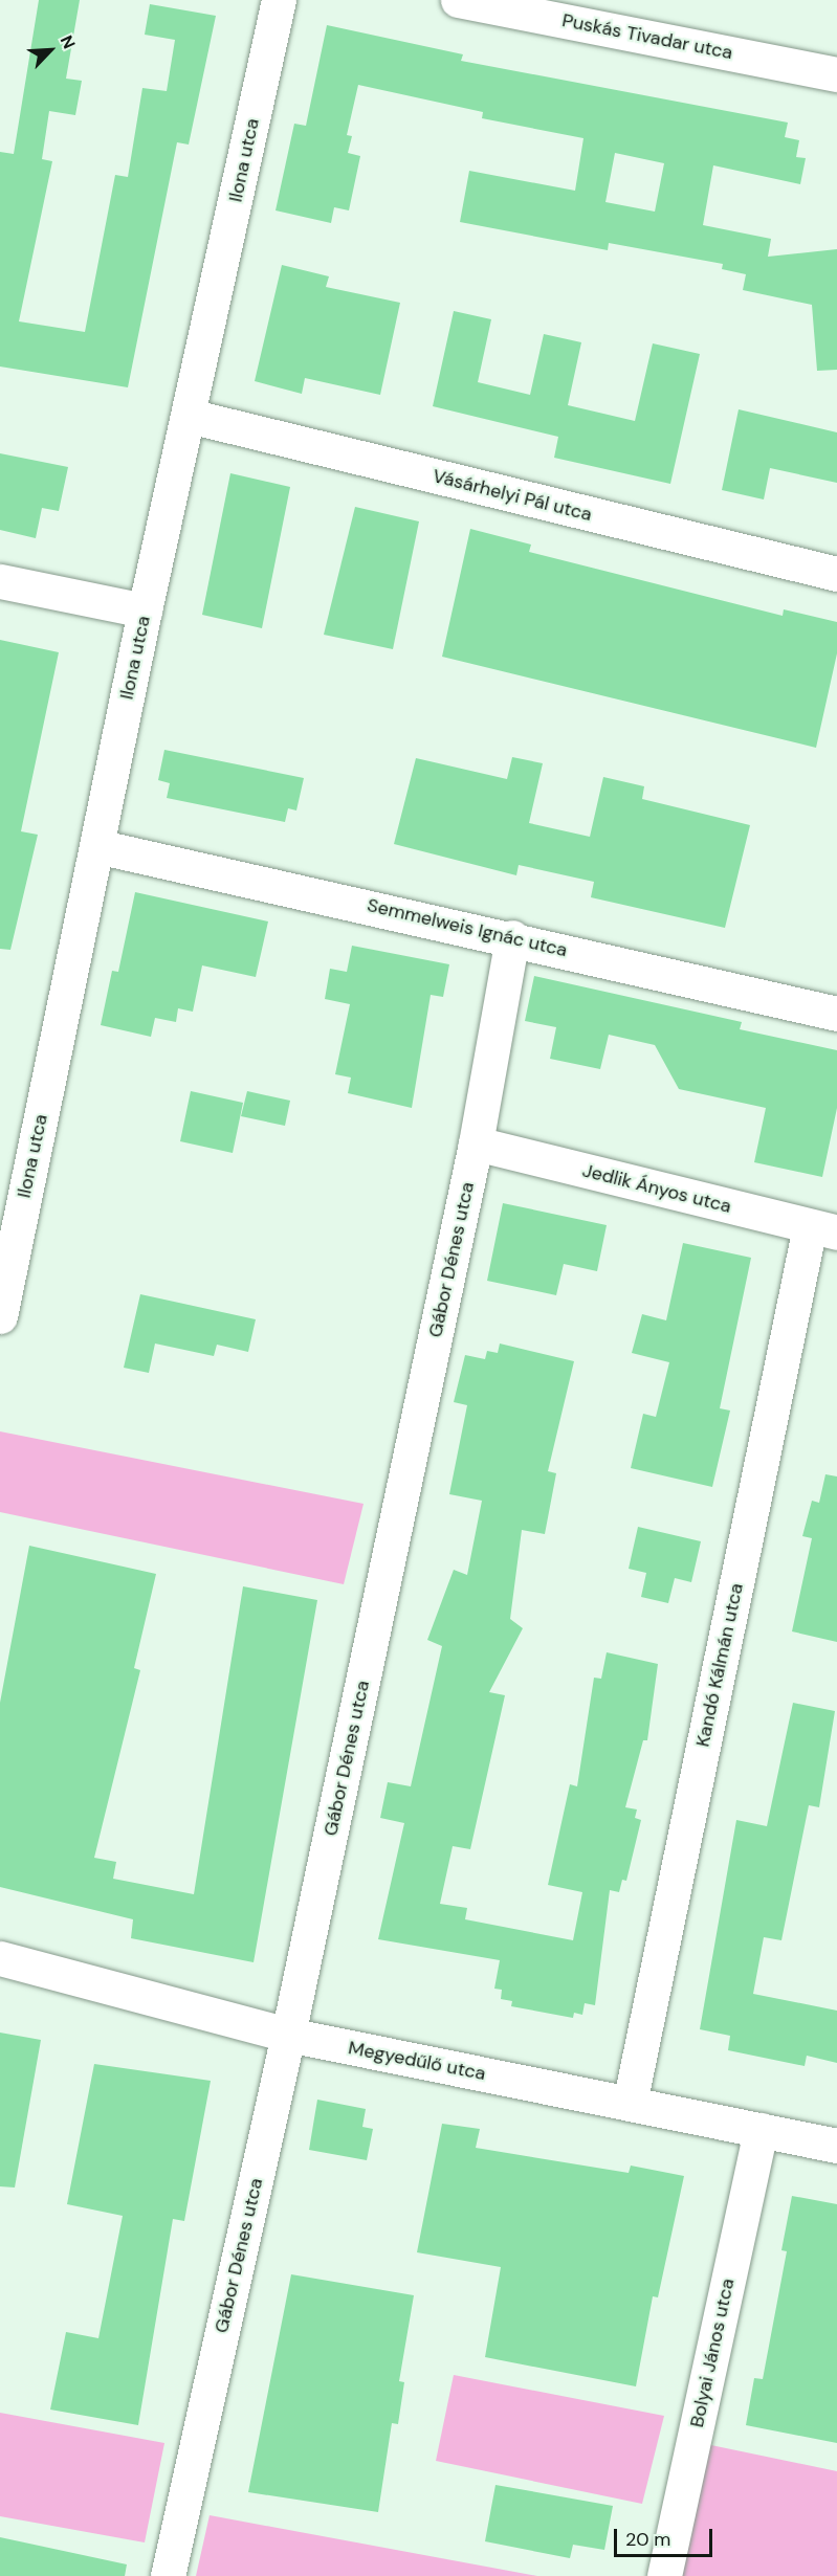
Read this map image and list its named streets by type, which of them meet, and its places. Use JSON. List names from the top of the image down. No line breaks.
{"streets":{"street":["Puskás Tivadar utca","Ilona utca","Vásárhelyi Pál utca","Semmelweis Ignác utca","Jedlik Ányos utca","Gábor Dénes utca","Kandó Kálmán utca","Megyedűlő utca","Bolyai János utca"]},"crossings":[["Ilona utca","Vásárhelyi Pál utca"],["Ilona utca","Semmelweis Ignác utca"],["Semmelweis Ignác utca","Gábor Dénes utca"],["Jedlik Ányos utca","Gábor Dénes utca"],["Jedlik Ányos utca","Kandó Kálmán utca"],["Gábor Dénes utca","Megyedűlő utca"],["Kandó Kálmán utca","Megyedűlő utca"],["Megyedűlő utca","Bolyai János utca"]],"scale_bar":"20 m","north":"top right"}
